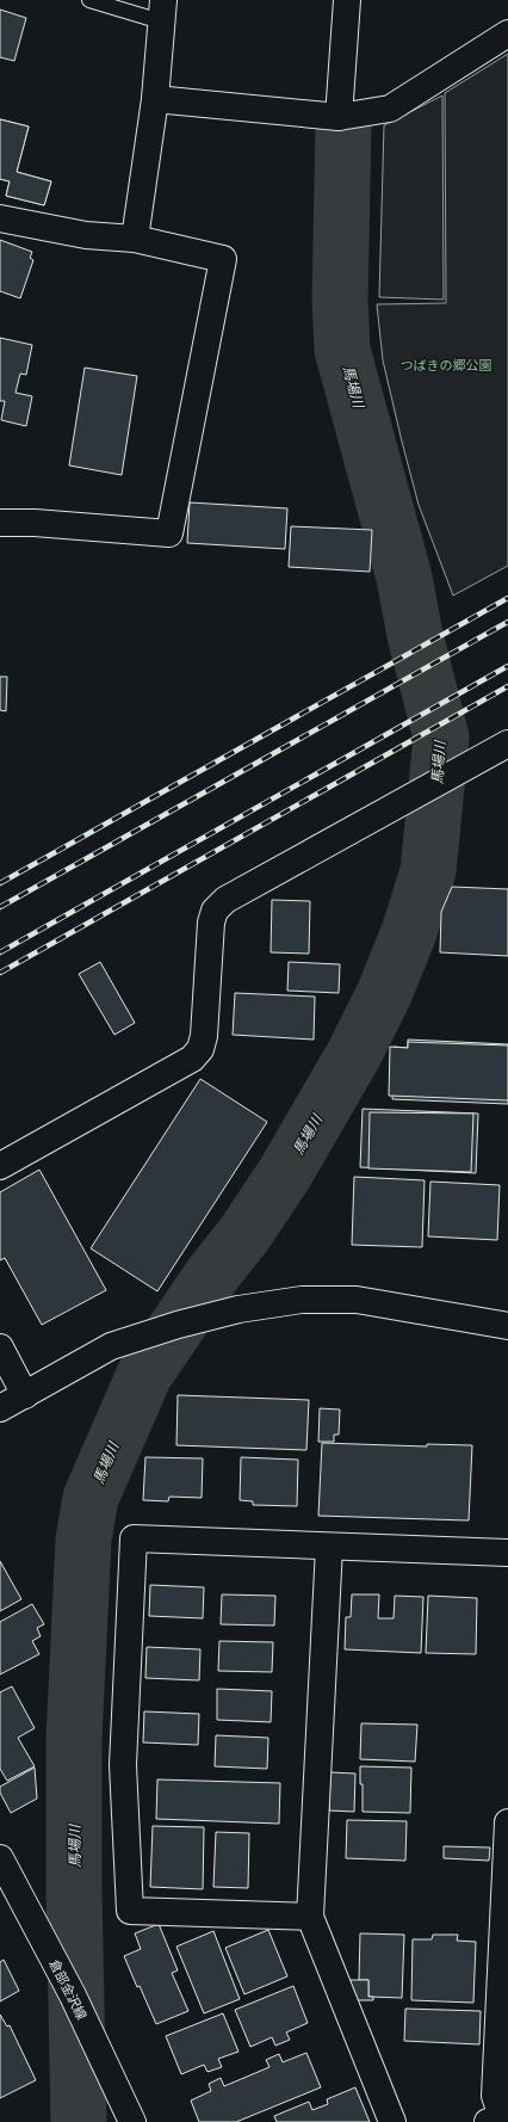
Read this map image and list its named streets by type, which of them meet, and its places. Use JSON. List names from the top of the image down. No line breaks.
{"streets":{"street":["倉部金沢線"]},"water":["馬場川"],"parks":["つばきの郷公園"]}
